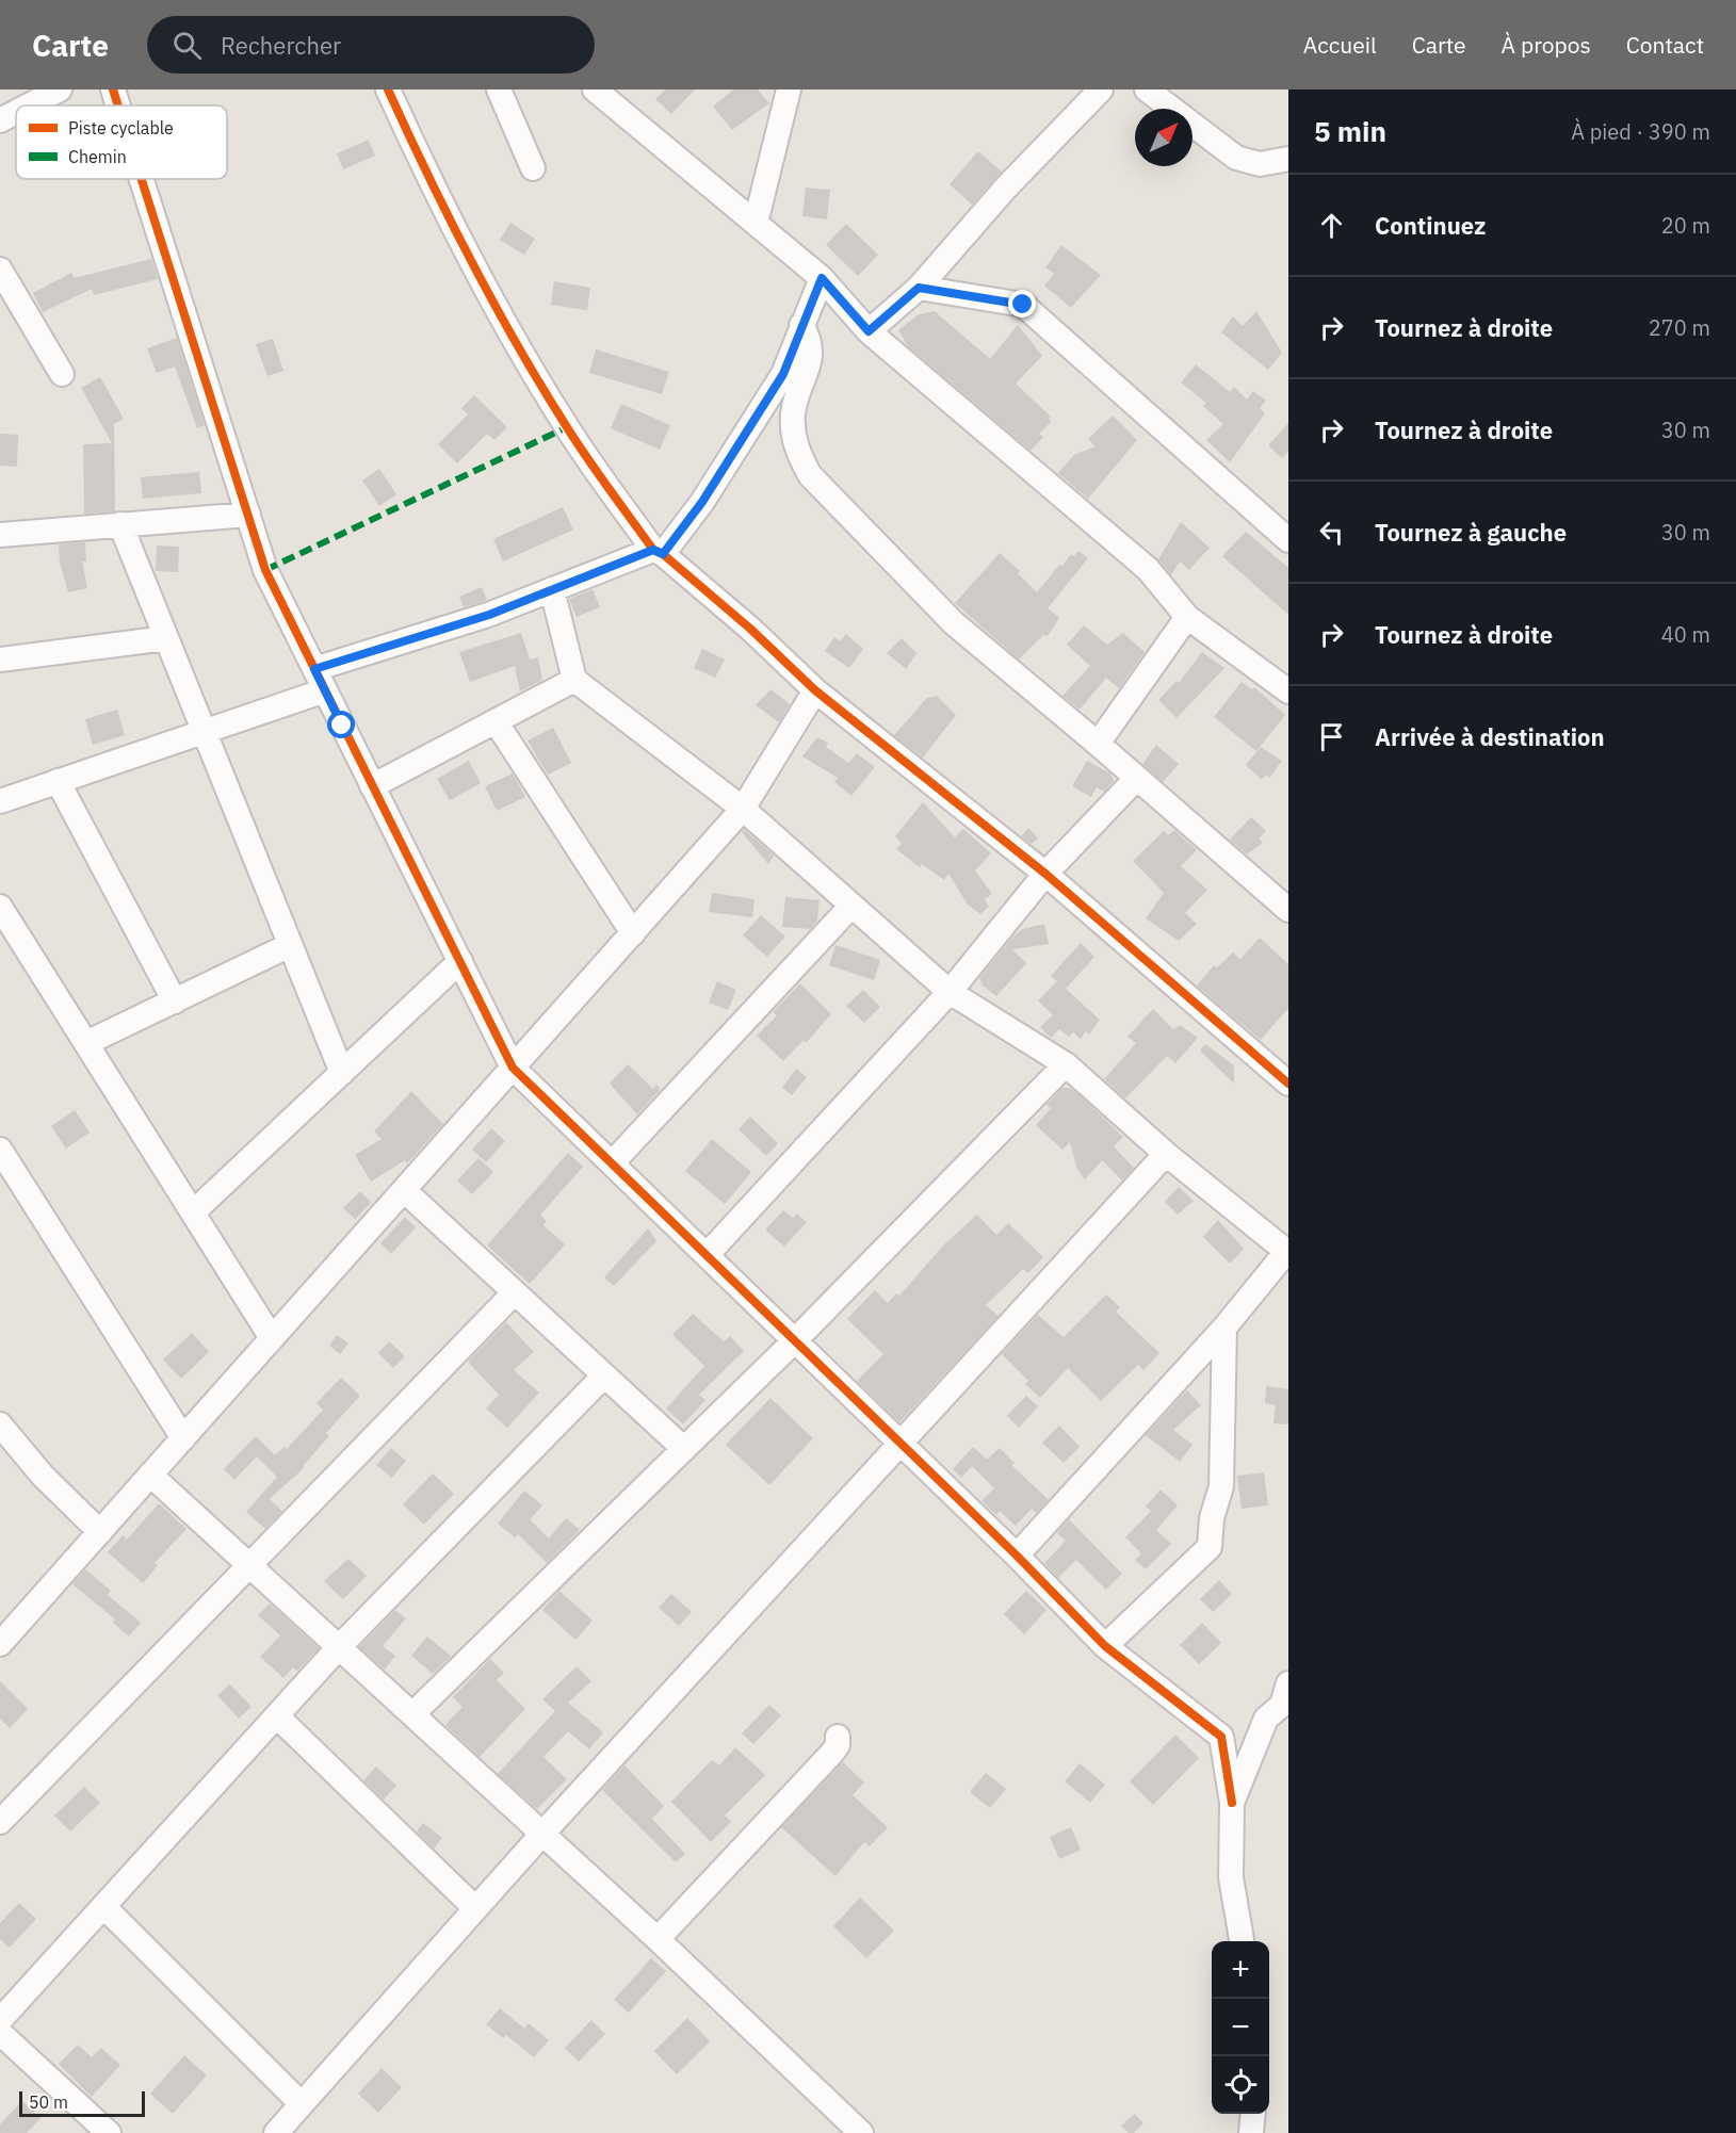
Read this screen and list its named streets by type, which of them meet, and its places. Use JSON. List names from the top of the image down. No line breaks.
{"legend":["Piste cyclable","Chemin"],"scale_bar":"50 m","north":"top right","page":{"header":"Carte","search":"Rechercher","nav":["Accueil","Carte","À propos","Contact"],"heading":["5 min","À pied · 390 m"],"list":[["Continuez","20 m"],["Tournez à droite","270 m"],["Tournez à droite","30 m"],["Tournez à gauche","30 m"],["Tournez à droite","40 m"],"Arrivée à destination"],"map_buttons":["+","−"],"scale":"50 m"}}
